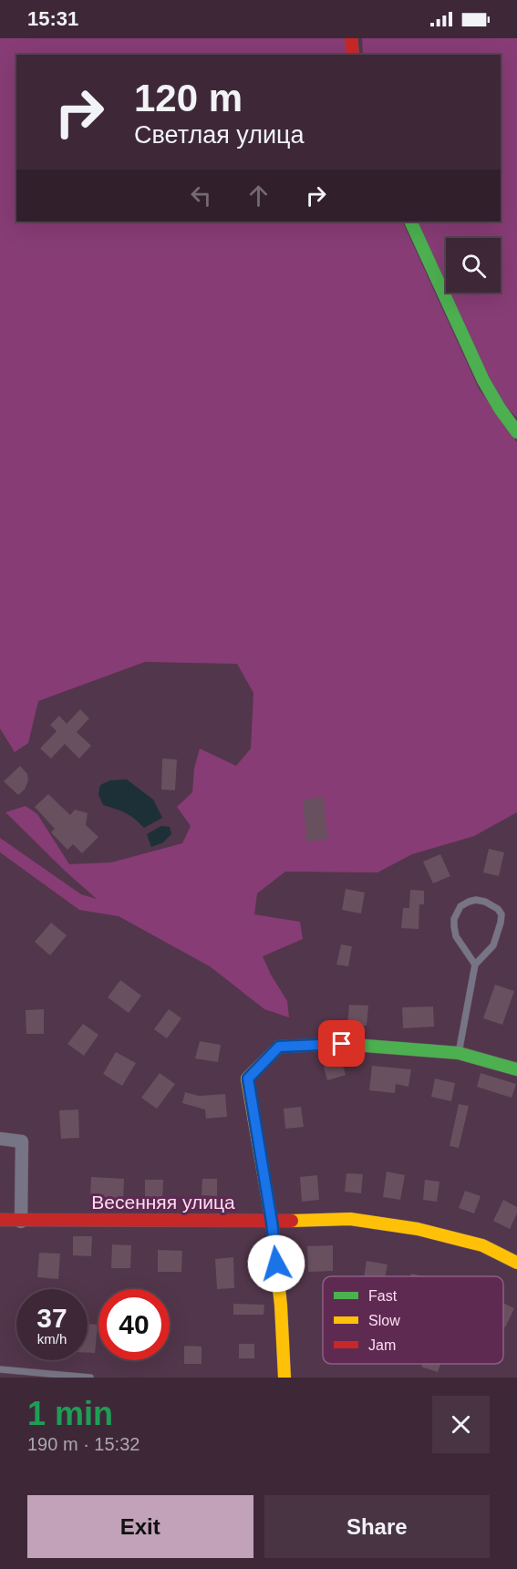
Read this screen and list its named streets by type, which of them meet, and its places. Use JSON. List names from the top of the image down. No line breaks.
{"streets":{"street":["Весенняя улица"]},"legend":["Fast","Slow","Jam"],"page":{"status":"15:31","turn":["120 m","Светлая улица"],"speed":"37 km/h","limit":"40","heading":["1 min","190 m · 15:32"],"buttons":["Exit","Share"]}}
